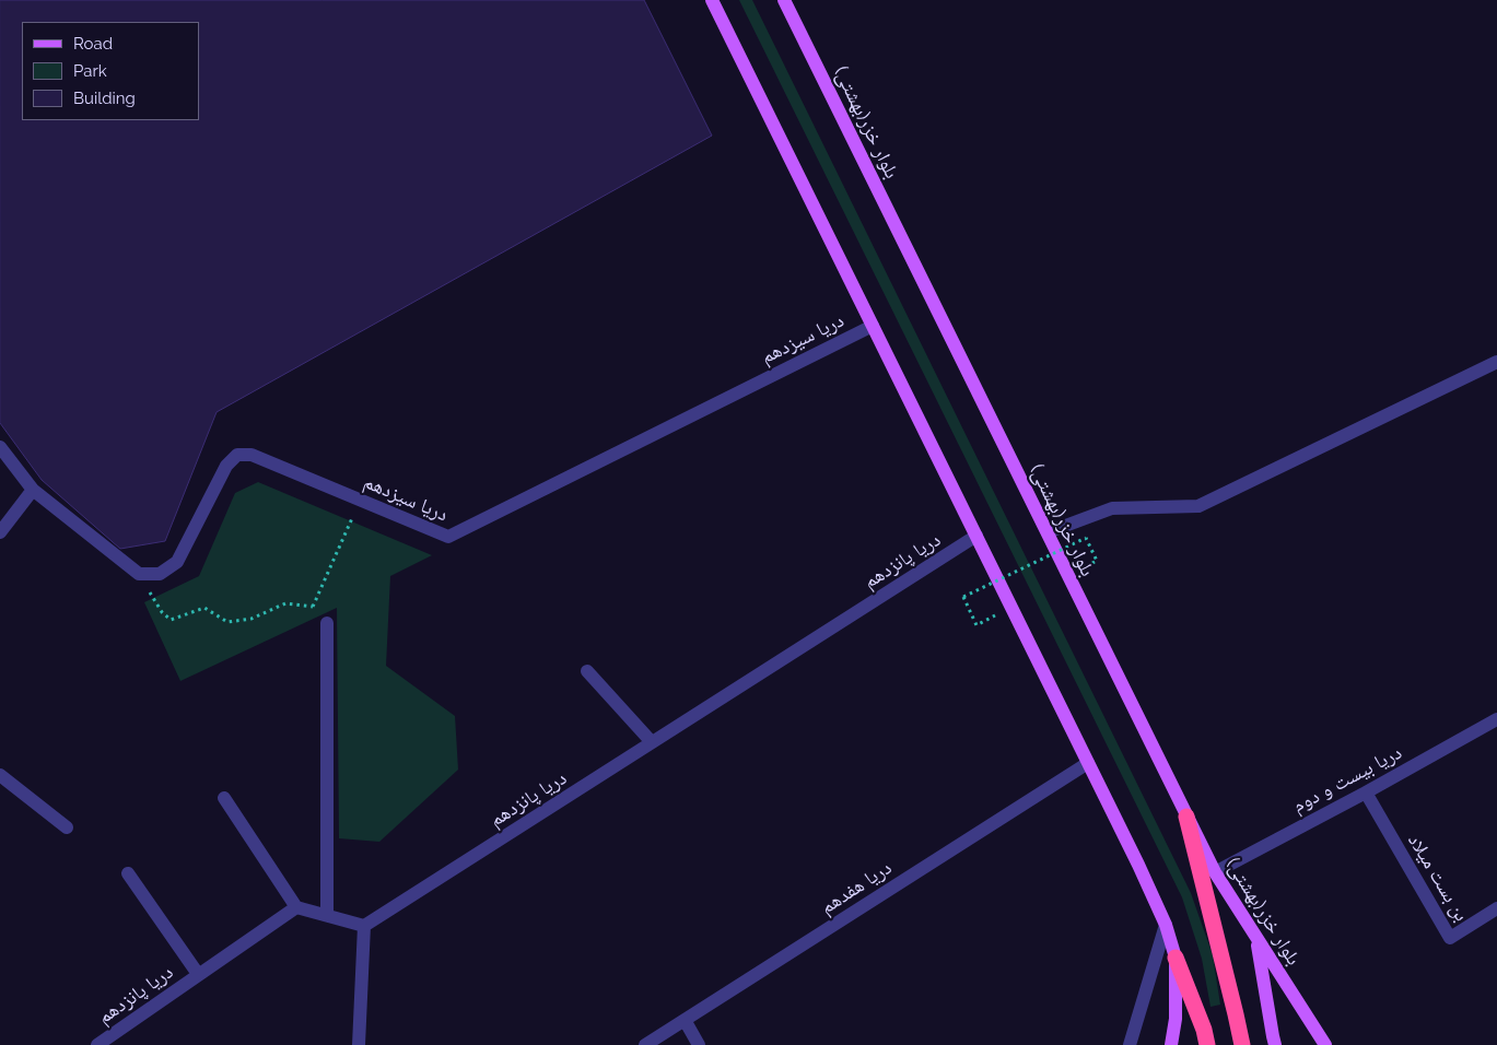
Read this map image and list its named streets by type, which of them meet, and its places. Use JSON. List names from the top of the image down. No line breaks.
{"streets":{"main road":["بلوار خزر(بهشتی)"],"street":["دریا سیزدهم","دریا پانزدهم","دریا بیست و دوم","بن بست میلاد","دریا هفدهم"]},"crossings":[["بلوار خزر(بهشتی)","دریا بیست و دوم"],["دریا بیست و دوم","بن بست میلاد"]],"legend":["Road","Park","Building"]}
